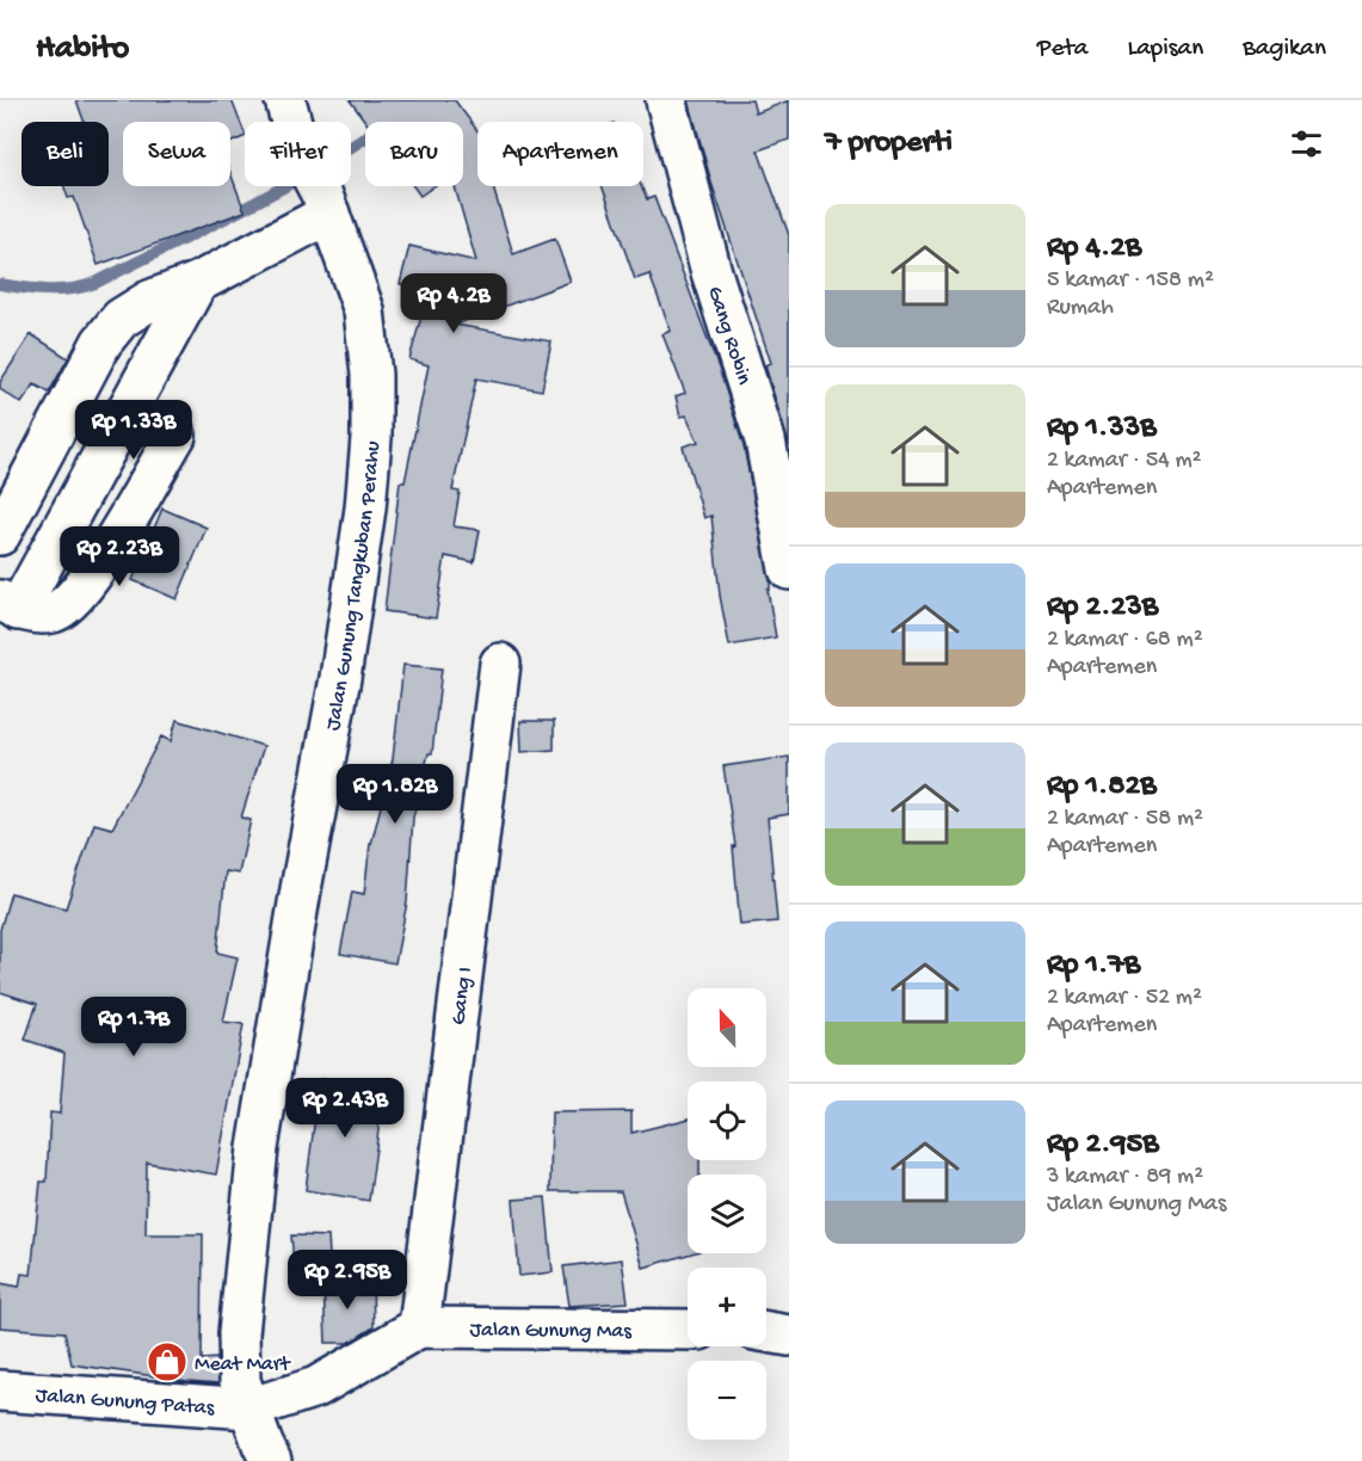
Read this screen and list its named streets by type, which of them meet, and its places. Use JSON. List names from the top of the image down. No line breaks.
{"streets":{"street":["Gang Robin","Jalan Gunung Tangkuban Perahu","Gang I","Jalan Gunung Mas","Jalan Gunung Patas"]},"crossings":[["Jalan Gunung Tangkuban Perahu","Jalan Gunung Patas"],["Gang I","Jalan Gunung Mas"]],"places":{"shop":["Meat Mart"]},"north":"top","page":{"header":"Habito","nav":["Peta","Lapisan","Bagikan"],"heading":"7 properti","chip":["Beli","Sewa","Filter","Baru","Apartemen"],"list":[{"name":"Rp 4.2B","note":"5 kamar · 158 m² · Rumah"},{"name":"Rp 1.33B","note":"2 kamar · 54 m² · Apartemen"},{"name":"Rp 2.23B","note":"2 kamar · 68 m² · Apartemen"},{"name":"Rp 1.82B","note":"2 kamar · 58 m² · Apartemen"},{"name":"Rp 1.7B","note":"2 kamar · 52 m² · Apartemen"},{"name":"Rp 2.95B","note":"3 kamar · 89 m² · Jalan Gunung Mas"}],"price":["Rp 4.2B","Rp 1.33B","Rp 2.23B","Rp 1.82B","Rp 1.7B","Rp 2.43B","Rp 2.95B"],"map_buttons":["+","−"]}}
